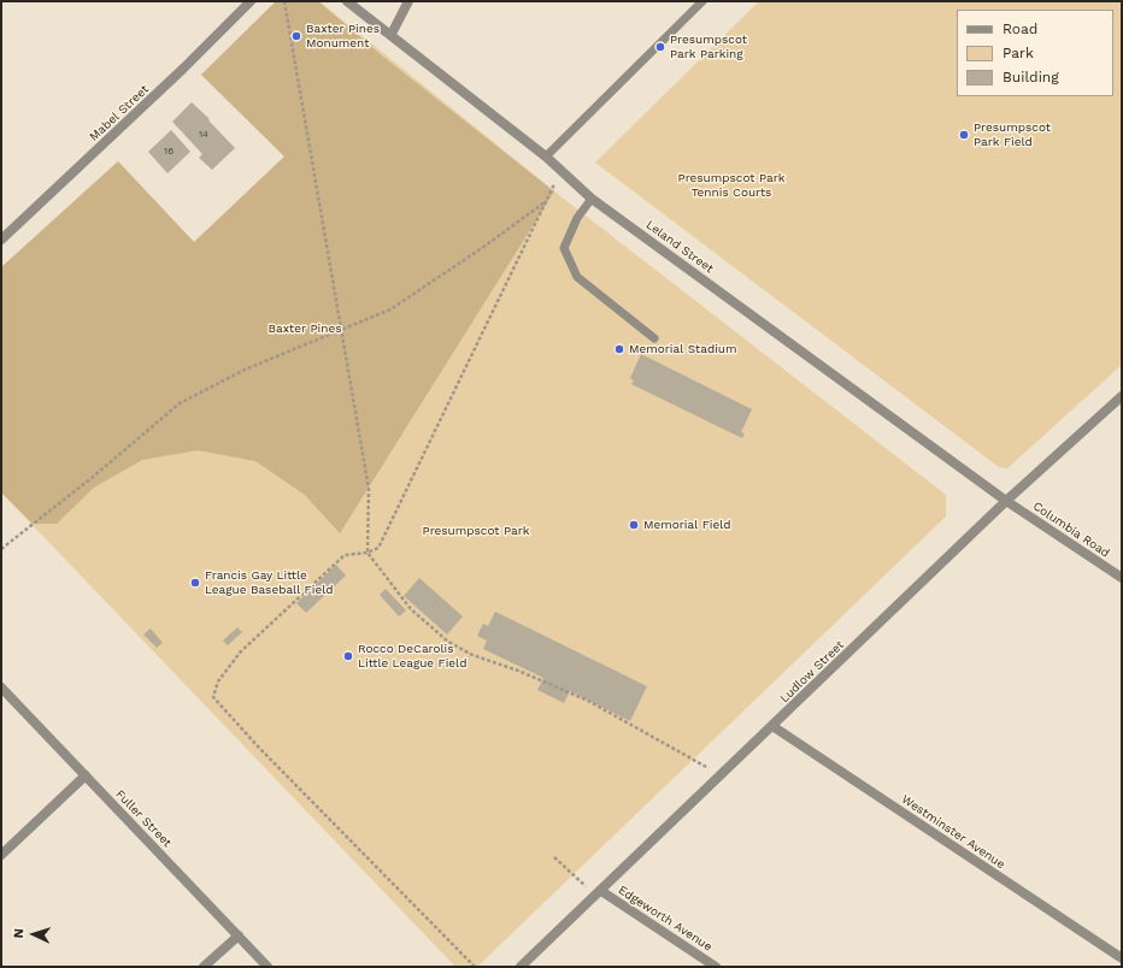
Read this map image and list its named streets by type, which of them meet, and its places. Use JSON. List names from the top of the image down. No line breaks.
{"streets":{"street":["Mabel Street","Leland Street","Columbia Road","Ludlow Street","Fuller Street","Westminster Avenue","Edgeworth Avenue"]},"crossings":[["Leland Street","Columbia Road"],["Leland Street","Ludlow Street"],["Columbia Road","Ludlow Street"],["Ludlow Street","Westminster Avenue"],["Ludlow Street","Edgeworth Avenue"]],"parks":["Presumpscot Park Tennis Courts","Baxter Pines","Presumpscot Park"],"places":["Baxter Pines Monument","Presumpscot Park Parking","Presumpscot Park Field","Memorial Stadium","Memorial Field","Francis Gay Little League Baseball Field","Rocco DeCarolis Little League Field"],"house_numbers":["14","16"],"legend":["Road","Park","Building"],"north":"left"}
